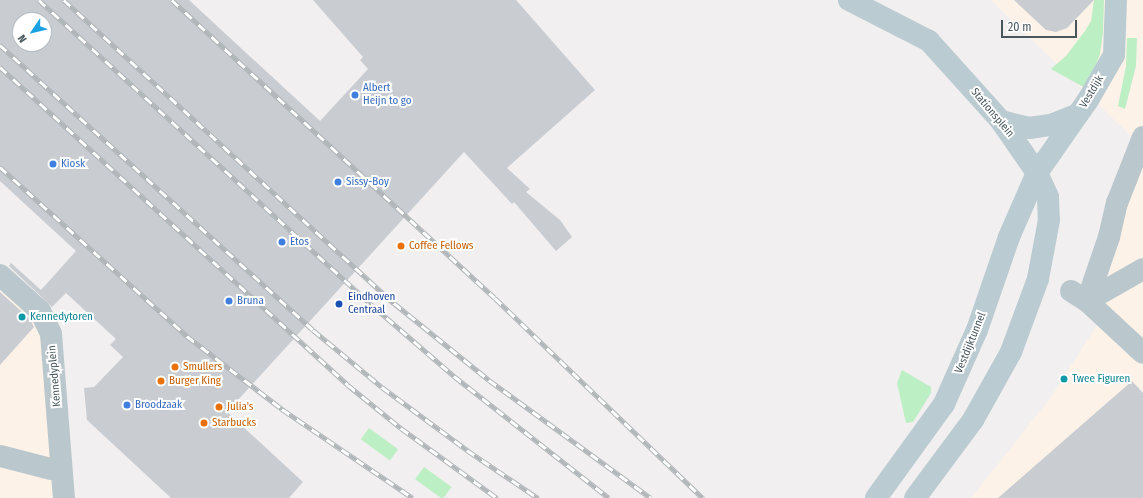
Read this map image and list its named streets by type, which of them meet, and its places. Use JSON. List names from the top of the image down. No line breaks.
{"streets":{"street":["Vestdijk","Stationsplein","Vestdijktunnel","Kennedyplein"]},"crossings":[["Vestdijk","Stationsplein"],["Vestdijk","Vestdijktunnel"],["Stationsplein","Vestdijktunnel"]],"places":["Albert Heijn to go","Kiosk","Sissy-Boy","Etos","Coffee Fellows","Bruna","Eindhoven Centraal","Kennedytoren","Smullers","Twee Figuren","Burger King","Broodzaak","Julia's","Starbucks"],"scale_bar":"20 m","north":"bottom left"}
